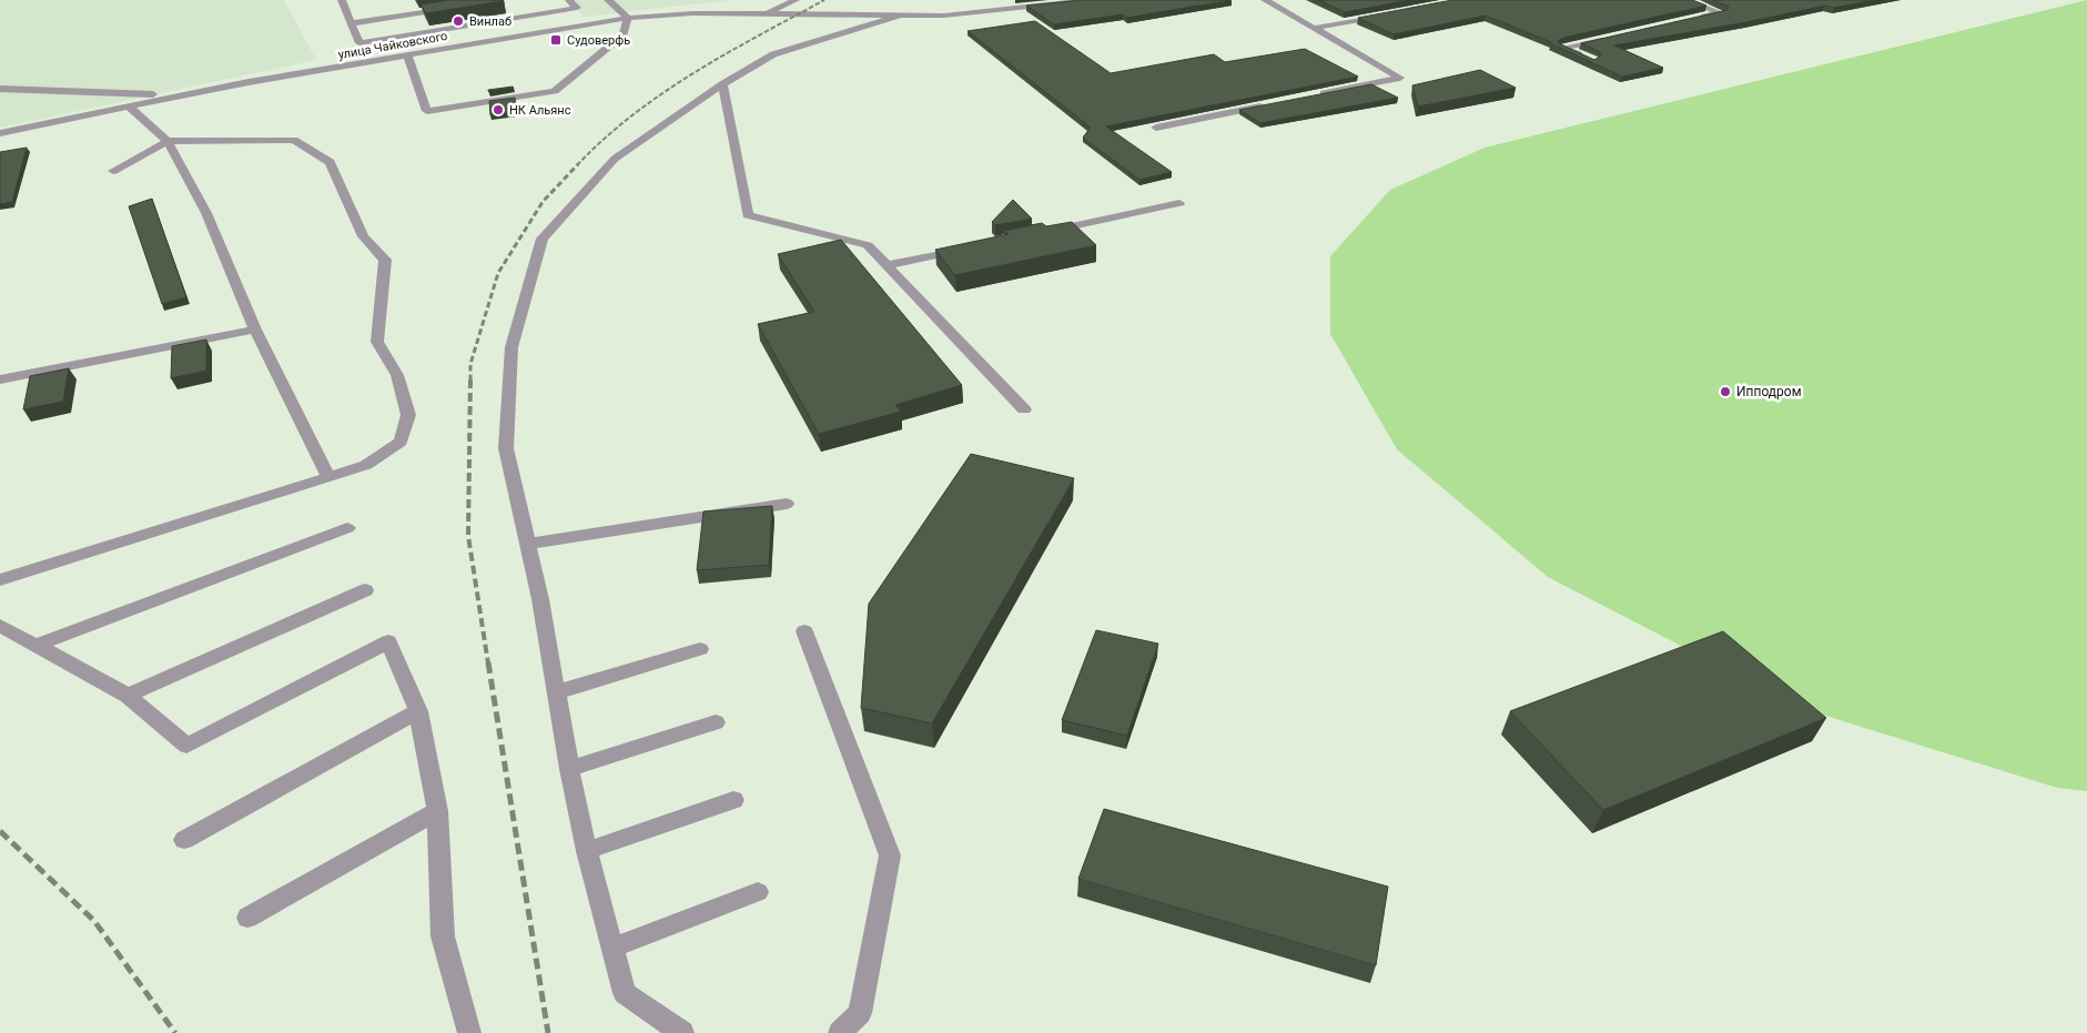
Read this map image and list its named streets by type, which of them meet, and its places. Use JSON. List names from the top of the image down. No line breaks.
{"streets":{"street":["улица Чайковского"]},"places":{"other":["Винлаб","НК Альянс","Ипподром"],"transit":["Судоверфь"]}}
